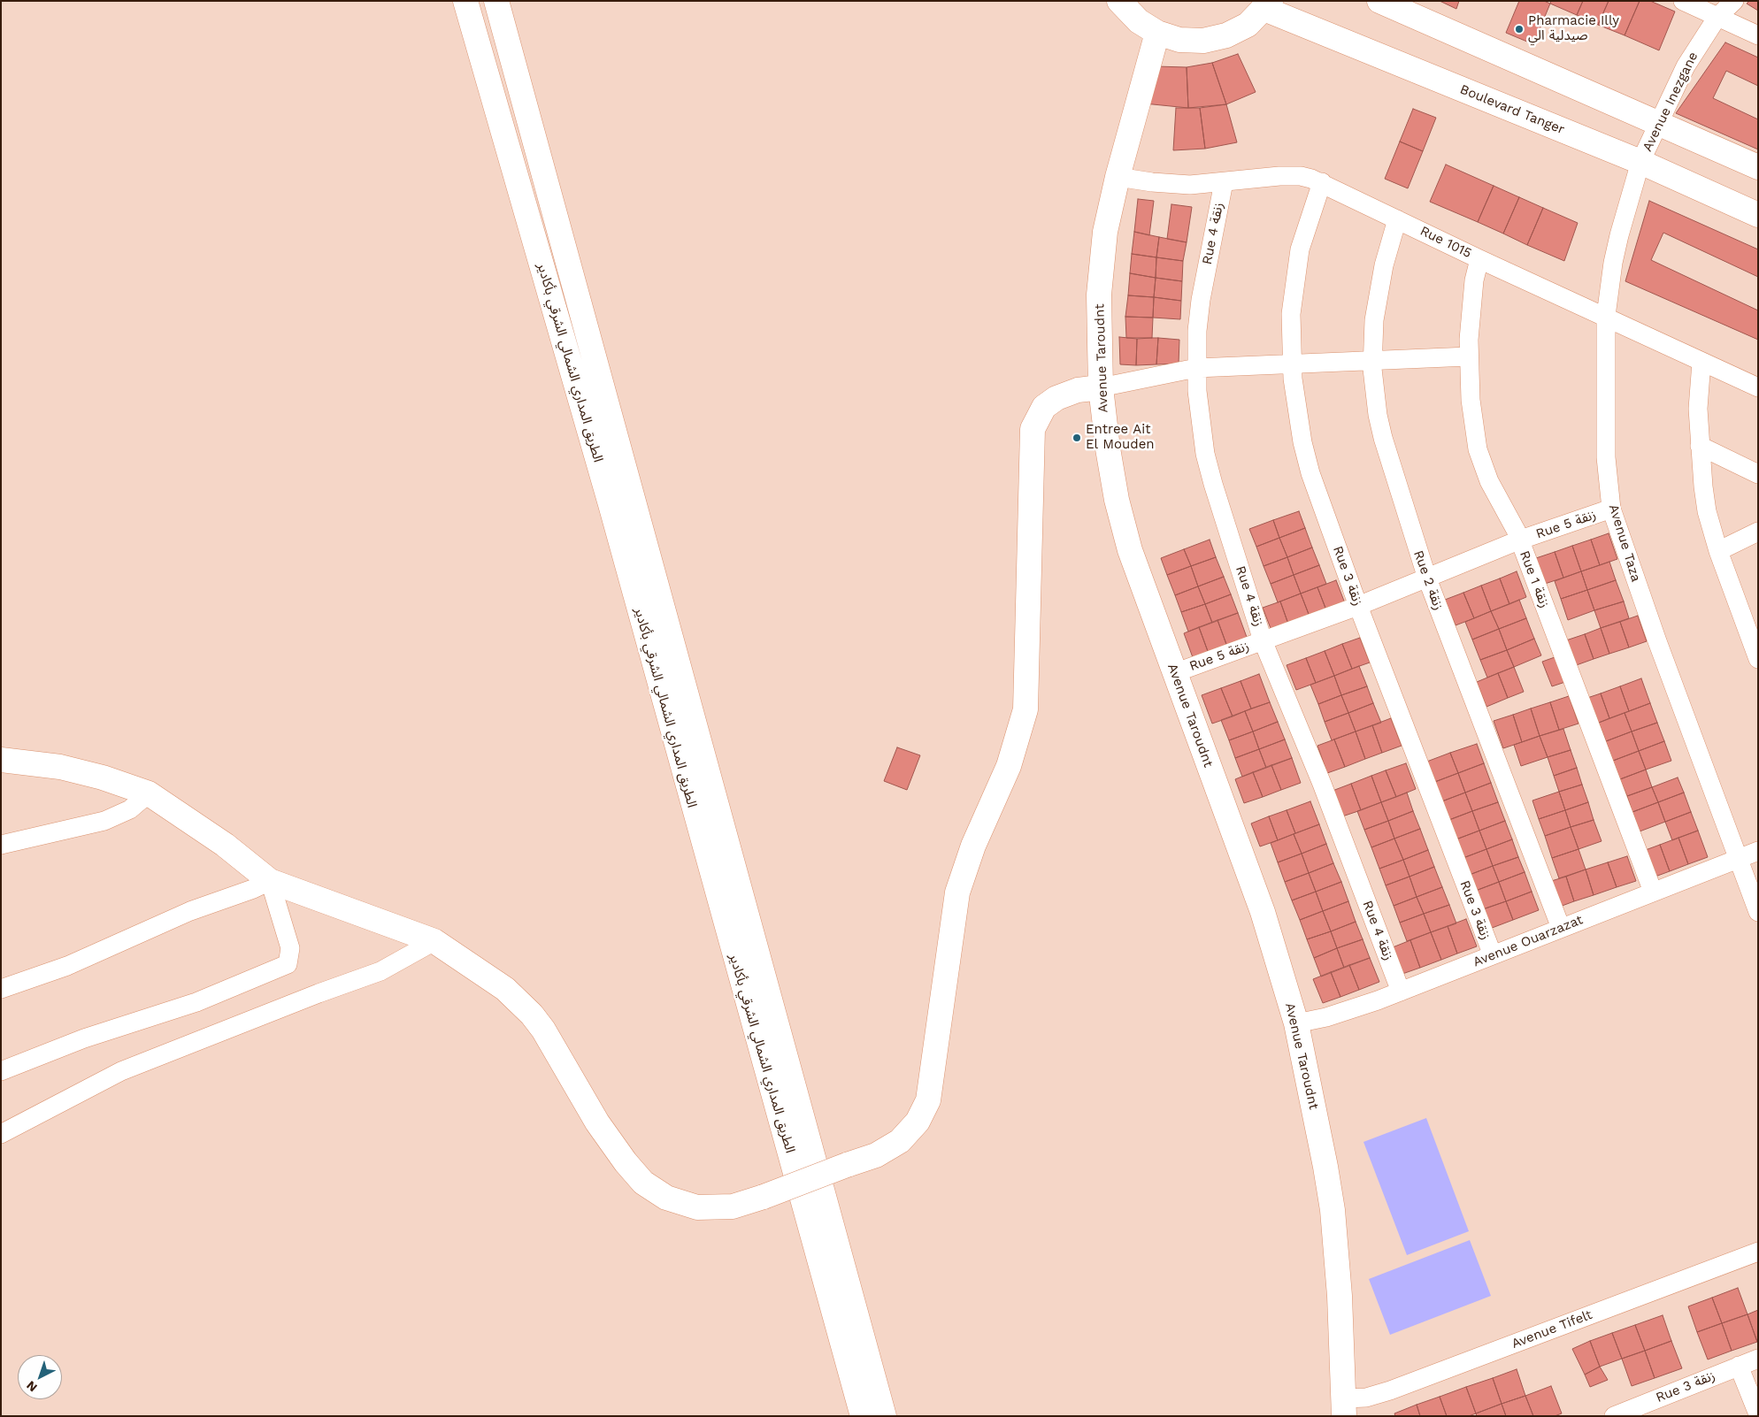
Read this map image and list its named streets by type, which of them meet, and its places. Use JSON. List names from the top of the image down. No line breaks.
{"streets":{"main road":["Boulevard Tanger","Avenue Taroudnt","الطريق المداري الشمالي الشرقي بأكادير"],"street":["Avenue Inezgane","Rue 4 زنقة","Rue 1015","Rue 5 زنقة","Avenue Taza","Rue 3 زنقة","Rue 1 زنقة","Rue 2 زنقة","Avenue Ouarzazat","Avenue Tifelt"]},"crossings":[["Avenue Inezgane","Boulevard Tanger"],["Avenue Inezgane","Avenue Taza"],["Boulevard Tanger","Avenue Taza"],["Rue 4 زنقة","Rue 1015"],["Rue 4 زنقة","Rue 5 زنقة"],["Rue 4 زنقة","Avenue Ouarzazat"],["Rue 1015","Avenue Taroudnt"],["Rue 1015","Avenue Taza"],["Rue 1015","Rue 3 زنقة"],["Rue 1015","Rue 1 زنقة"],["Rue 1015","Rue 2 زنقة"],["Avenue Taroudnt","Rue 5 زنقة"],["Avenue Taroudnt","Avenue Ouarzazat"],["Avenue Taroudnt","Avenue Tifelt"],["Rue 5 زنقة","Avenue Taza"],["Rue 5 زنقة","Rue 3 زنقة"],["Rue 5 زنقة","Rue 1 زنقة"],["Rue 5 زنقة","Rue 2 زنقة"],["Avenue Taza","Avenue Ouarzazat"],["Rue 3 زنقة","Avenue Ouarzazat"],["Rue 1 زنقة","Avenue Ouarzazat"],["Rue 2 زنقة","Avenue Ouarzazat"]],"places":["Pharmacie Illy صيدلية الي","Entree Ait El Mouden"],"north":"bottom left"}
